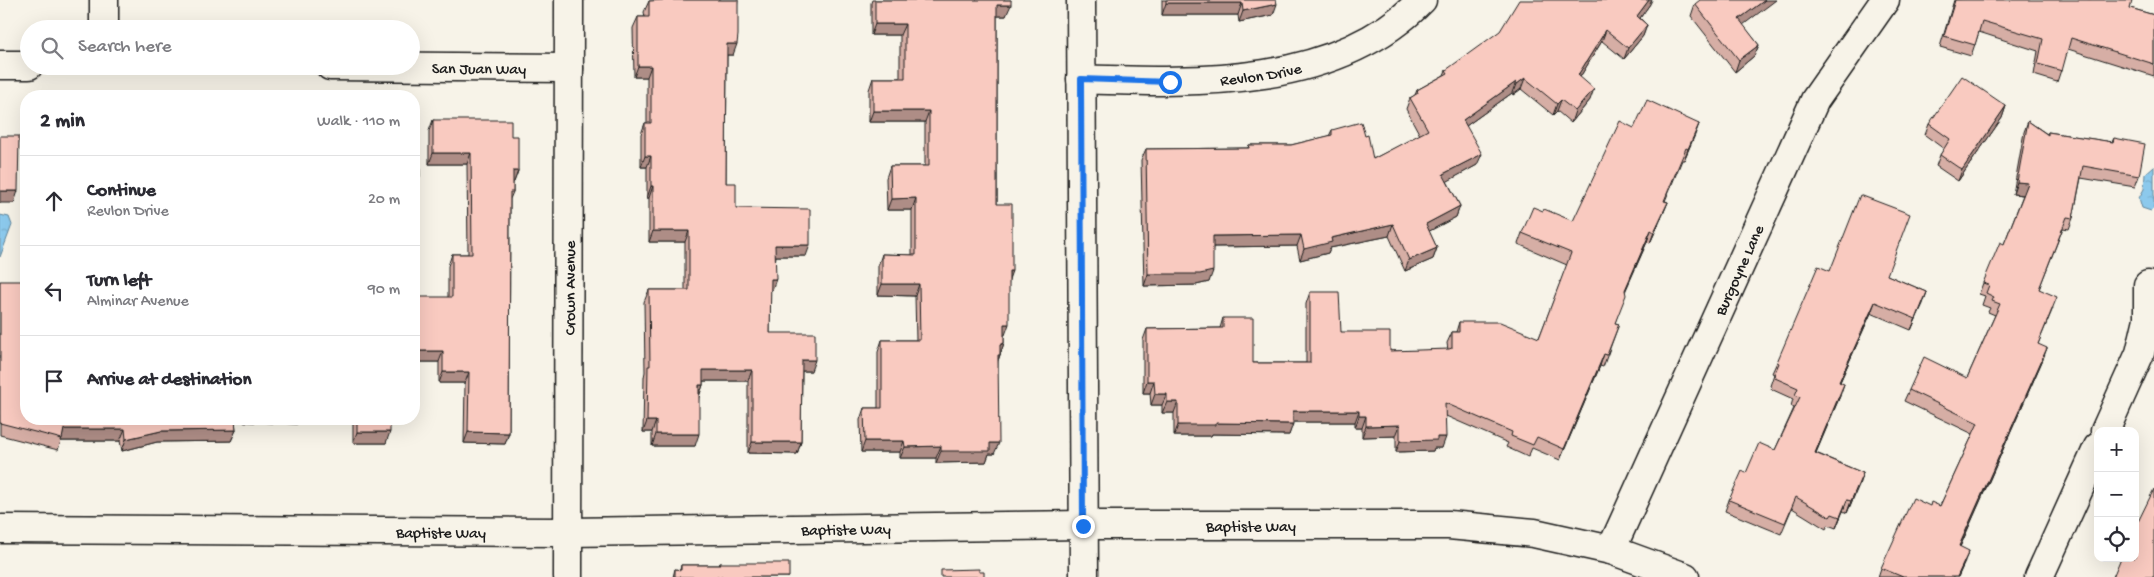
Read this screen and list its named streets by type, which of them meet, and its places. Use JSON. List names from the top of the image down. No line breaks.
{"streets":{"street":["San Juan Way","Revlon Drive","Burgoyne Lane","Crown Avenue","Baptiste Way"]},"crossings":[["San Juan Way","Crown Avenue"],["Burgoyne Lane","Baptiste Way"],["Crown Avenue","Baptiste Way"]],"page":{"search":"Search here","heading":["2 min","Walk · 110 m"],"list":[["Continue","Revlon Drive","20 m"],["Turn left","Alminar Avenue","90 m"],"Arrive at destination"],"map_buttons":["+","−"]}}
